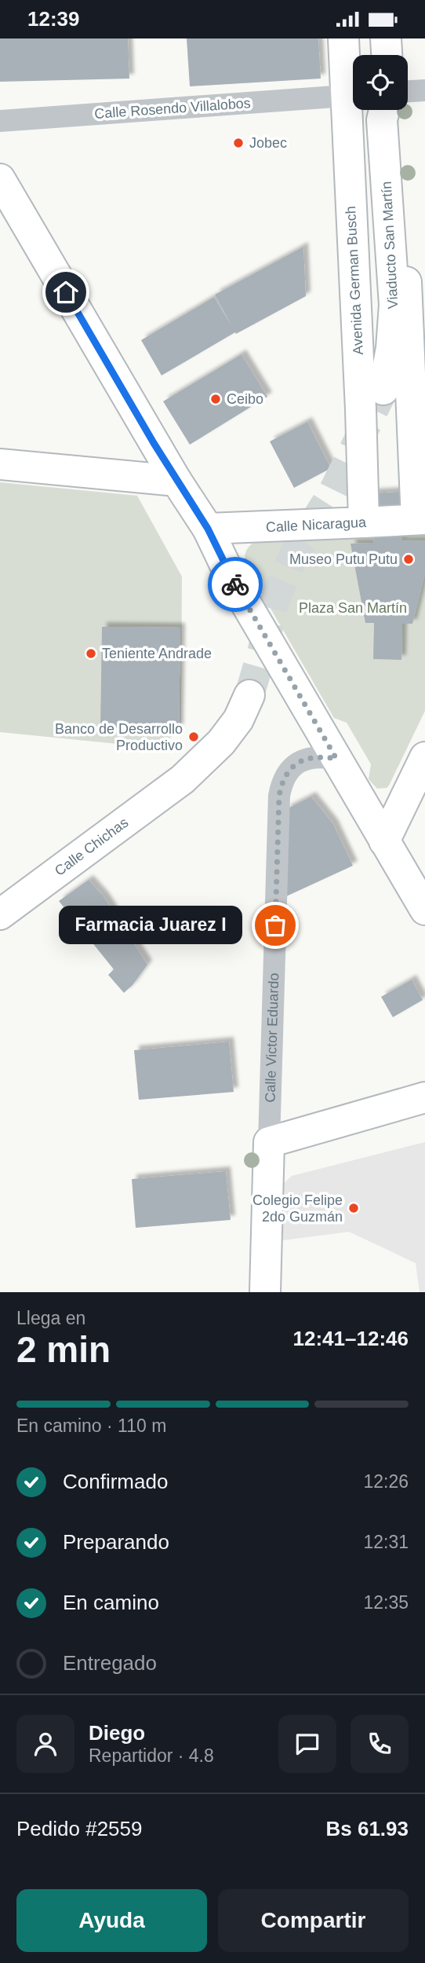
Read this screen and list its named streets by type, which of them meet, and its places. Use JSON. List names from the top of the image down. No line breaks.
{"streets":{"main road":["Viaducto San Martín","Avenida German Busch","Calle Nicaragua","Calle Chichas","Calle Victor Eduardo"],"street":["Calle Rosendo Villalobos"]},"crossings":[["Avenida German Busch","Calle Nicaragua"]],"parks":["Plaza San Martín"],"places":["Jobec","Ceibo","Museo Putu Putu","Teniente Andrade","Banco de Desarrollo Productivo","Farmacia Juarez I","Colegio Felipe 2do Guzmán"],"page":{"status":"12:39","bubble":"Farmacia Juarez I","heading":["2 min","Llega en","12:41–12:46"],"panel":["Diego","Repartidor · 4.8","Pedido #2559","Bs 61.93"],"bar":"En camino · 110 m","list":[["Confirmado","12:26"],["Preparando","12:31"],["En camino","12:35"],"Entregado"],"buttons":["Ayuda","Compartir"]}}
